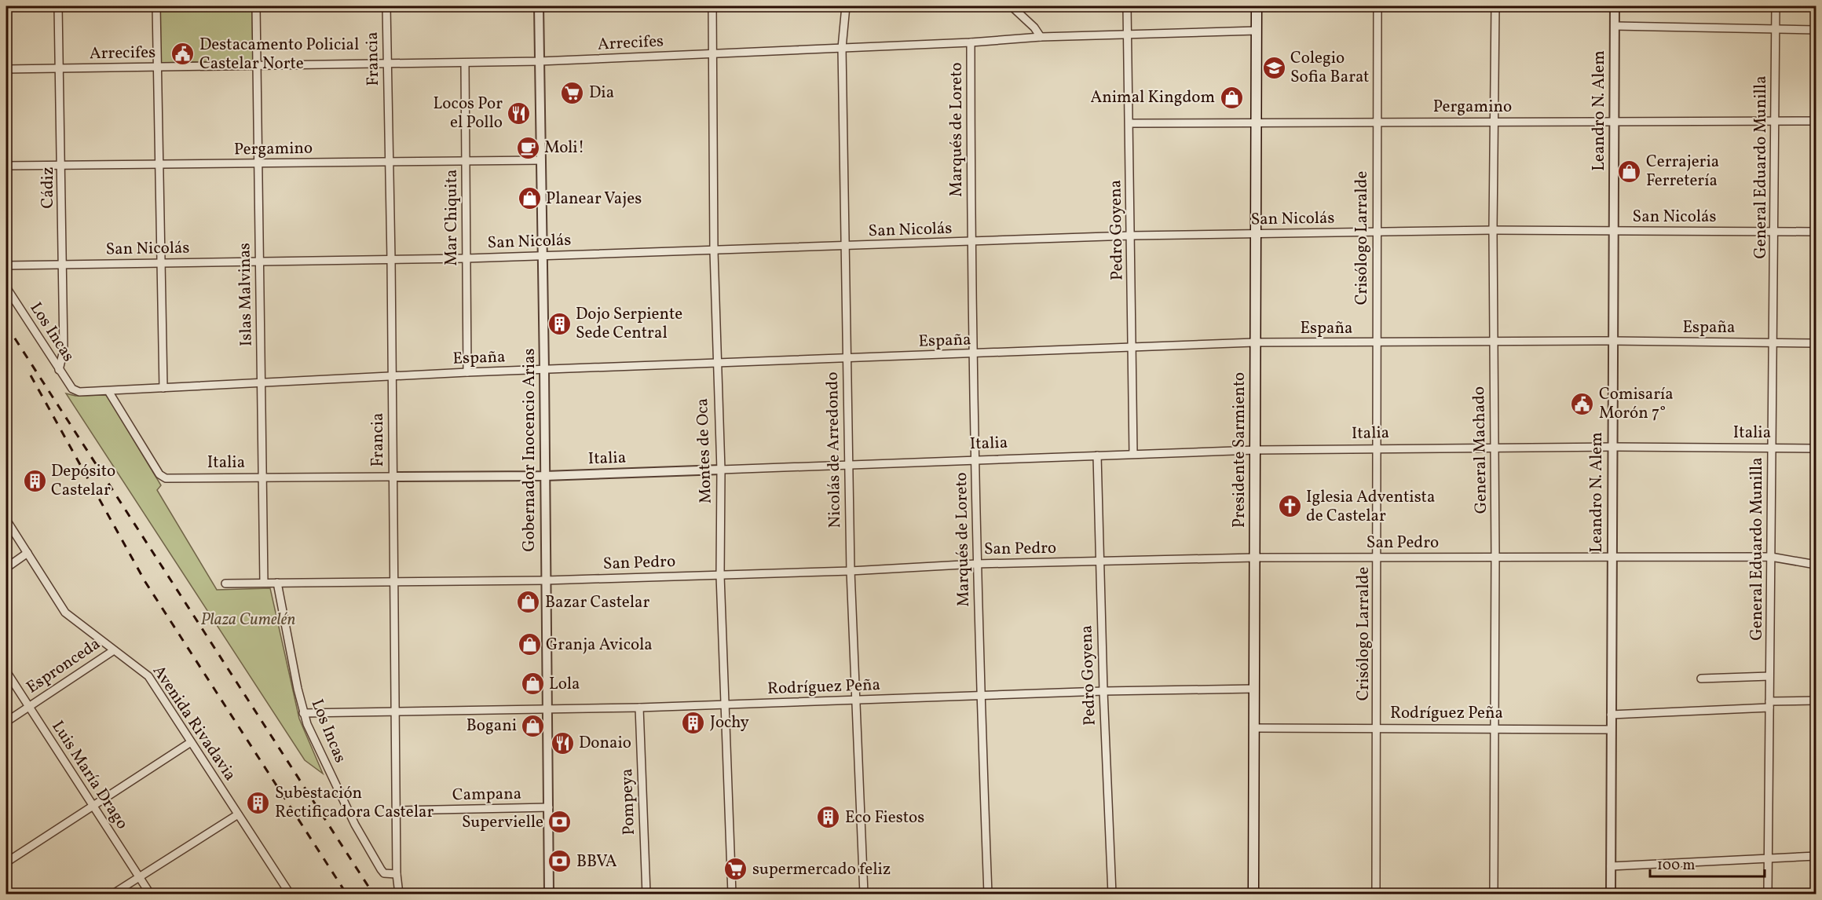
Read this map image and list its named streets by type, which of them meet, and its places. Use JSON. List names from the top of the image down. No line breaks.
{"streets":{"main road":["Presidente Sarmiento"],"street":["Arrecifes","Francia","Pergamino","Leandro N. Alem","Marqués de Loreto","General Eduardo Munilla","Cádiz","San Nicolás","Mar Chiquita","Pedro Goyena","Crisólogo Larralde","Islas Malvinas","España","Los Incas","Italia","Gobernador Inocencio Arias","Nicolás de Arredondo","General Machado","Montes de Oca","San Pedro","Espronceda","Rodríguez Peña","Avenida Rivadavia","Luis María Drago","Campana","Pompeya"]},"crossings":[["Arrecifes","Francia"],["Arrecifes","Marqués de Loreto"],["Arrecifes","Cádiz"],["Arrecifes","Mar Chiquita"],["Arrecifes","Pedro Goyena"],["Arrecifes","Islas Malvinas"],["Arrecifes","Gobernador Inocencio Arias"],["Arrecifes","Nicolás de Arredondo"],["Arrecifes","Presidente Sarmiento"],["Arrecifes","Montes de Oca"],["Francia","Pergamino"],["Francia","San Nicolás"],["Francia","España"],["Francia","Los Incas"],["Francia","Italia"],["Francia","San Pedro"],["Francia","Rodríguez Peña"],["Francia","Campana"],["Pergamino","Leandro N. Alem"],["Pergamino","General Eduardo Munilla"],["Pergamino","Cádiz"],["Pergamino","Mar Chiquita"],["Pergamino","Pedro Goyena"],["Pergamino","Crisólogo Larralde"],["Pergamino","Islas Malvinas"],["Pergamino","Gobernador Inocencio Arias"],["Pergamino","Presidente Sarmiento"],["Pergamino","General Machado"],["Leandro N. Alem","San Nicolás"],["Leandro N. Alem","España"],["Leandro N. Alem","Italia"],["Leandro N. Alem","San Pedro"],["Leandro N. Alem","Rodríguez Peña"],["Marqués de Loreto","San Nicolás"],["Marqués de Loreto","España"],["Marqués de Loreto","Italia"],["Marqués de Loreto","San Pedro"],["Marqués de Loreto","Rodríguez Peña"],["General Eduardo Munilla","San Nicolás"],["General Eduardo Munilla","España"],["General Eduardo Munilla","Italia"],["General Eduardo Munilla","San Pedro"],["Cádiz","San Nicolás"],["Cádiz","Los Incas"],["San Nicolás","Mar Chiquita"],["San Nicolás","Pedro Goyena"],["San Nicolás","Crisólogo Larralde"],["San Nicolás","Islas Malvinas"],["San Nicolás","Gobernador Inocencio Arias"],["San Nicolás","Nicolás de Arredondo"],["San Nicolás","Presidente Sarmiento"],["San Nicolás","General Machado"],["San Nicolás","Montes de Oca"],["Mar Chiquita","España"],["Pedro Goyena","España"],["Pedro Goyena","Italia"],["Pedro Goyena","San Pedro"],["Pedro Goyena","Rodríguez Peña"],["Crisólogo Larralde","España"],["Crisólogo Larralde","Italia"],["Crisólogo Larralde","San Pedro"],["Crisólogo Larralde","Rodríguez Peña"],["Islas Malvinas","España"],["Islas Malvinas","Italia"],["Islas Malvinas","San Pedro"],["España","Los Incas"],["España","Italia"],["España","Gobernador Inocencio Arias"],["España","Nicolás de Arredondo"],["España","Presidente Sarmiento"],["España","General Machado"],["España","Montes de Oca"],["Los Incas","San Pedro"],["Los Incas","Rodríguez Peña"],["Italia","Gobernador Inocencio Arias"],["Italia","Nicolás de Arredondo"],["Italia","Presidente Sarmiento"],["Italia","General Machado"],["Italia","Montes de Oca"],["Gobernador Inocencio Arias","San Pedro"],["Gobernador Inocencio Arias","Rodríguez Peña"],["Gobernador Inocencio Arias","Campana"],["Nicolás de Arredondo","San Pedro"],["Nicolás de Arredondo","Rodríguez Peña"],["Presidente Sarmiento","San Pedro"],["Presidente Sarmiento","Rodríguez Peña"],["General Machado","San Pedro"],["General Machado","Rodríguez Peña"],["Montes de Oca","San Pedro"],["Montes de Oca","Rodríguez Peña"],["Espronceda","Avenida Rivadavia"],["Espronceda","Luis María Drago"],["Rodríguez Peña","Pompeya"]],"parks":["Plaza Cumelén"],"places":{"public building":["Destacamento Policial Castelar Norte","Comisaría Morón 7°"],"school or university":["Colegio Sofia Barat"],"supermarket":["Dia","supermercado feliz"],"shop":["Animal Kingdom","Cerrajeria Ferretería","Planear Vajes","Bazar Castelar","Granja Avicola","Lola","Bogani"],"restaurant":["Locos Por el Pollo","Donaio"],"cafe":["Moli!"],"building":["Dojo Serpiente Sede Central","Depósito Castelar","Jochy","Subestación Rectificadora Castelar","Eco Fiestos"],"church":["Iglesia Adventista de Castelar"],"bank":["Supervielle","BBVA"]},"scale_bar":"100 m"}
